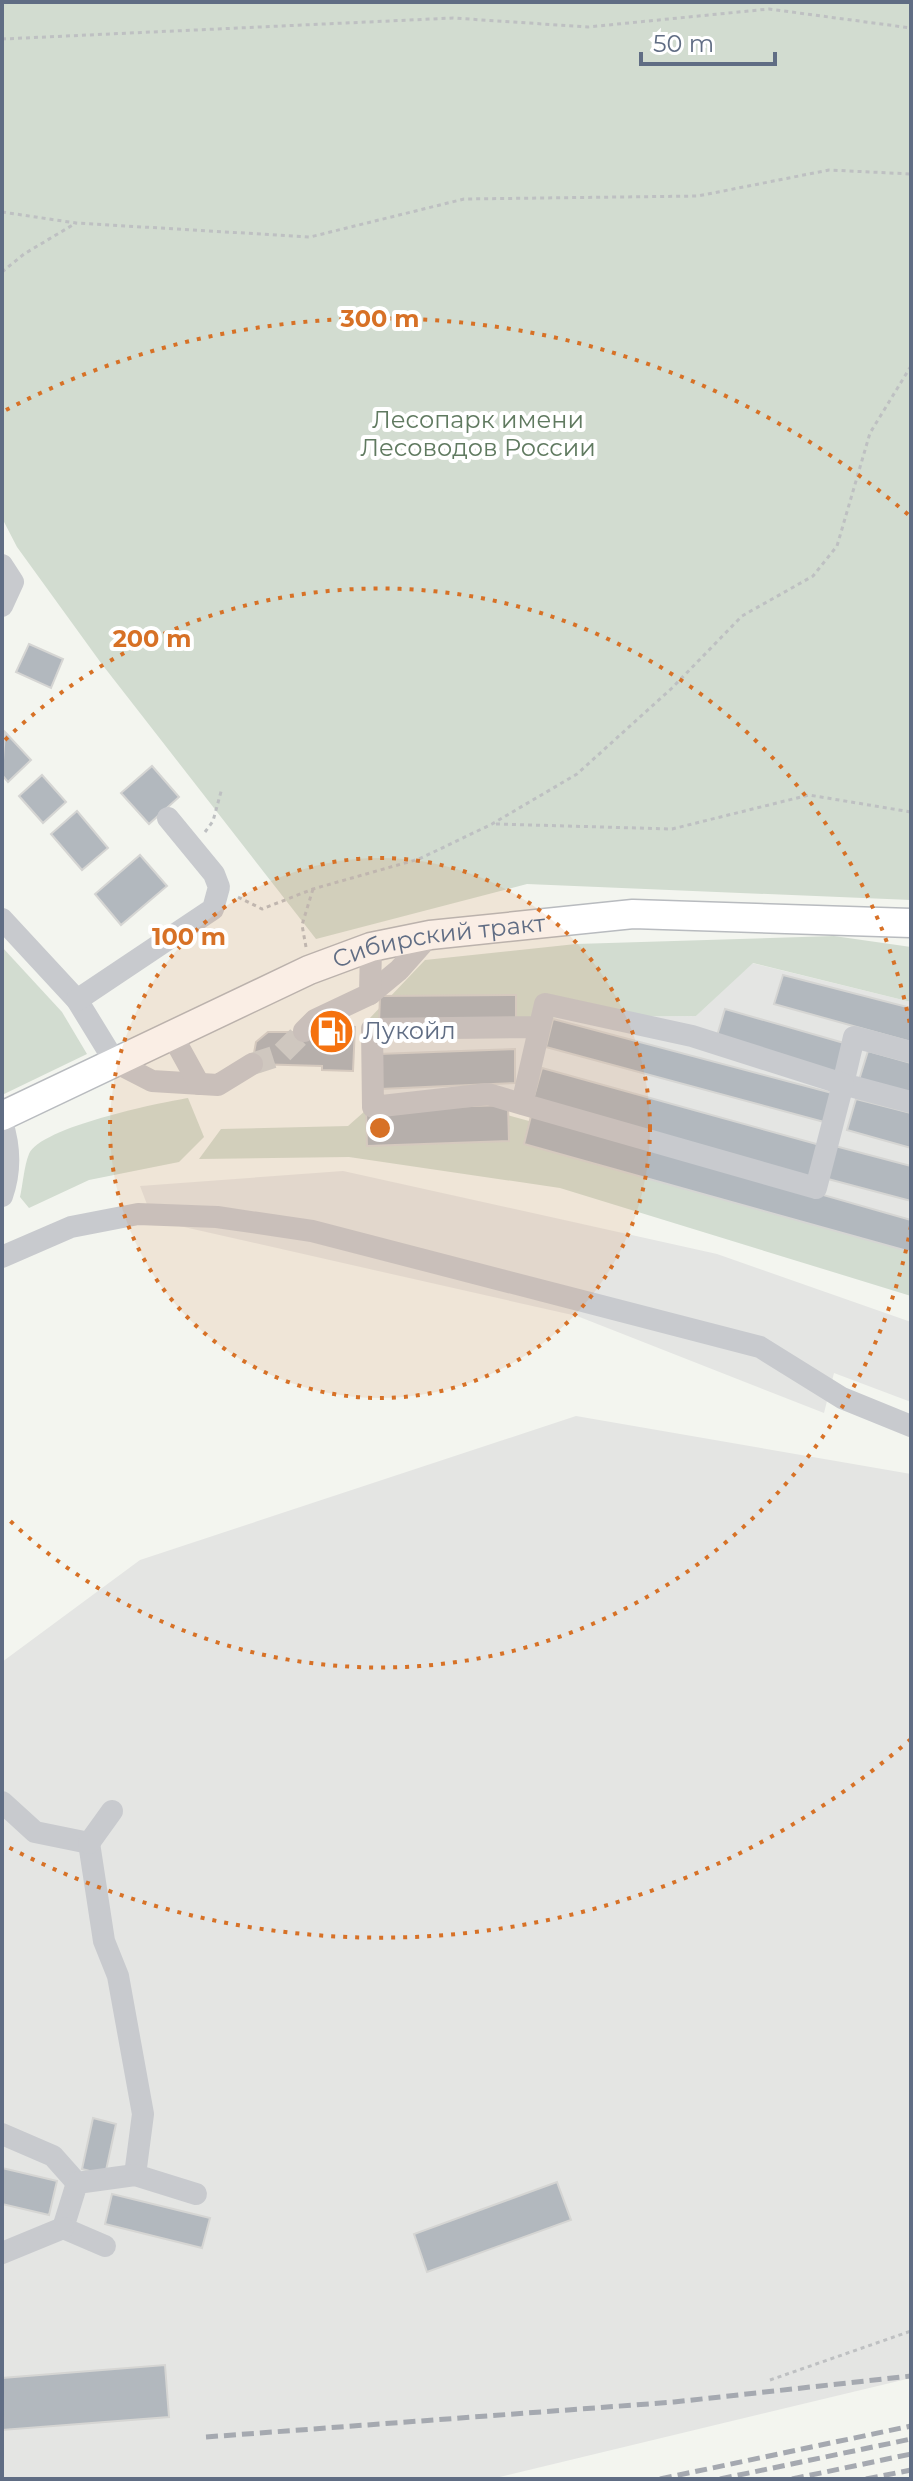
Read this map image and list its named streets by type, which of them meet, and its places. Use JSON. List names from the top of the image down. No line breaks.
{"streets":{"main road":["Сибирский тракт"]},"parks":["Лесопарк имени Лесоводов России"],"places":{"fuel station":["Лукойл"]},"scale_bar":"50 m","rings":["300 m","200 m","100 m"]}
